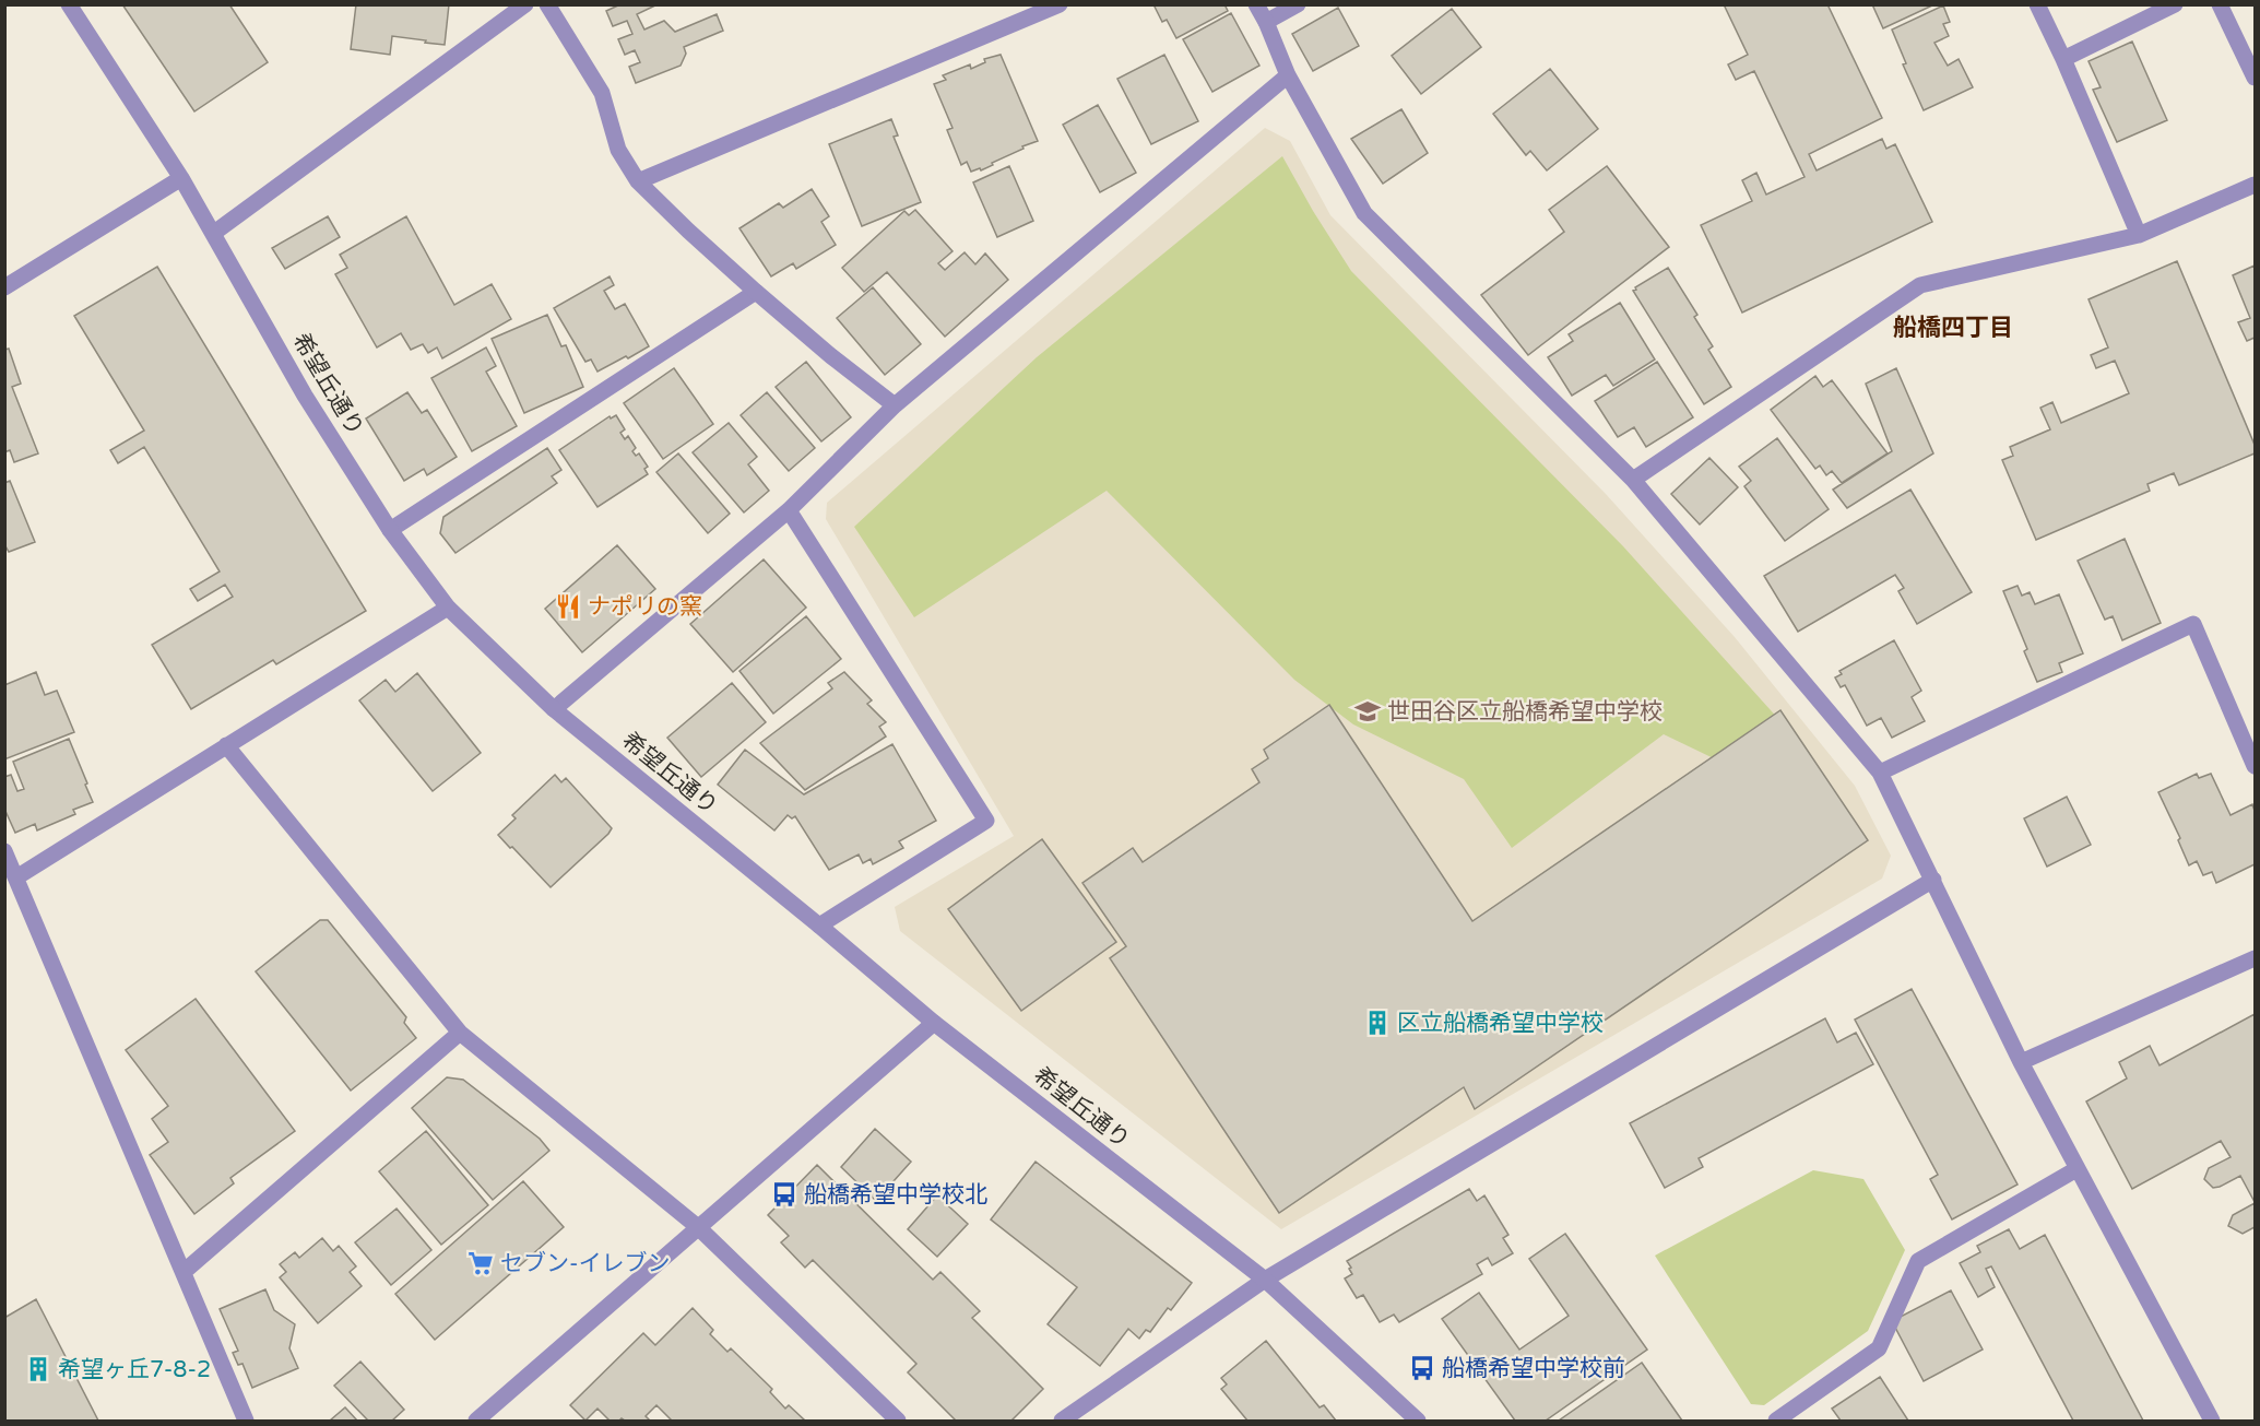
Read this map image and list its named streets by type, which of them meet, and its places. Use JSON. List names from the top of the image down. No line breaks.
{"streets":{"street":["希望丘通り"]},"districts":["船橋四丁目"],"places":{"restaurant":["ナポリの窯"],"school or university":["世田谷区立船橋希望中学校"],"building":["区立船橋希望中学校","希望ヶ丘7-8-2"],"bus stop":["船橋希望中学校北","船橋希望中学校前"],"supermarket":["セブン-イレブン"]}}
